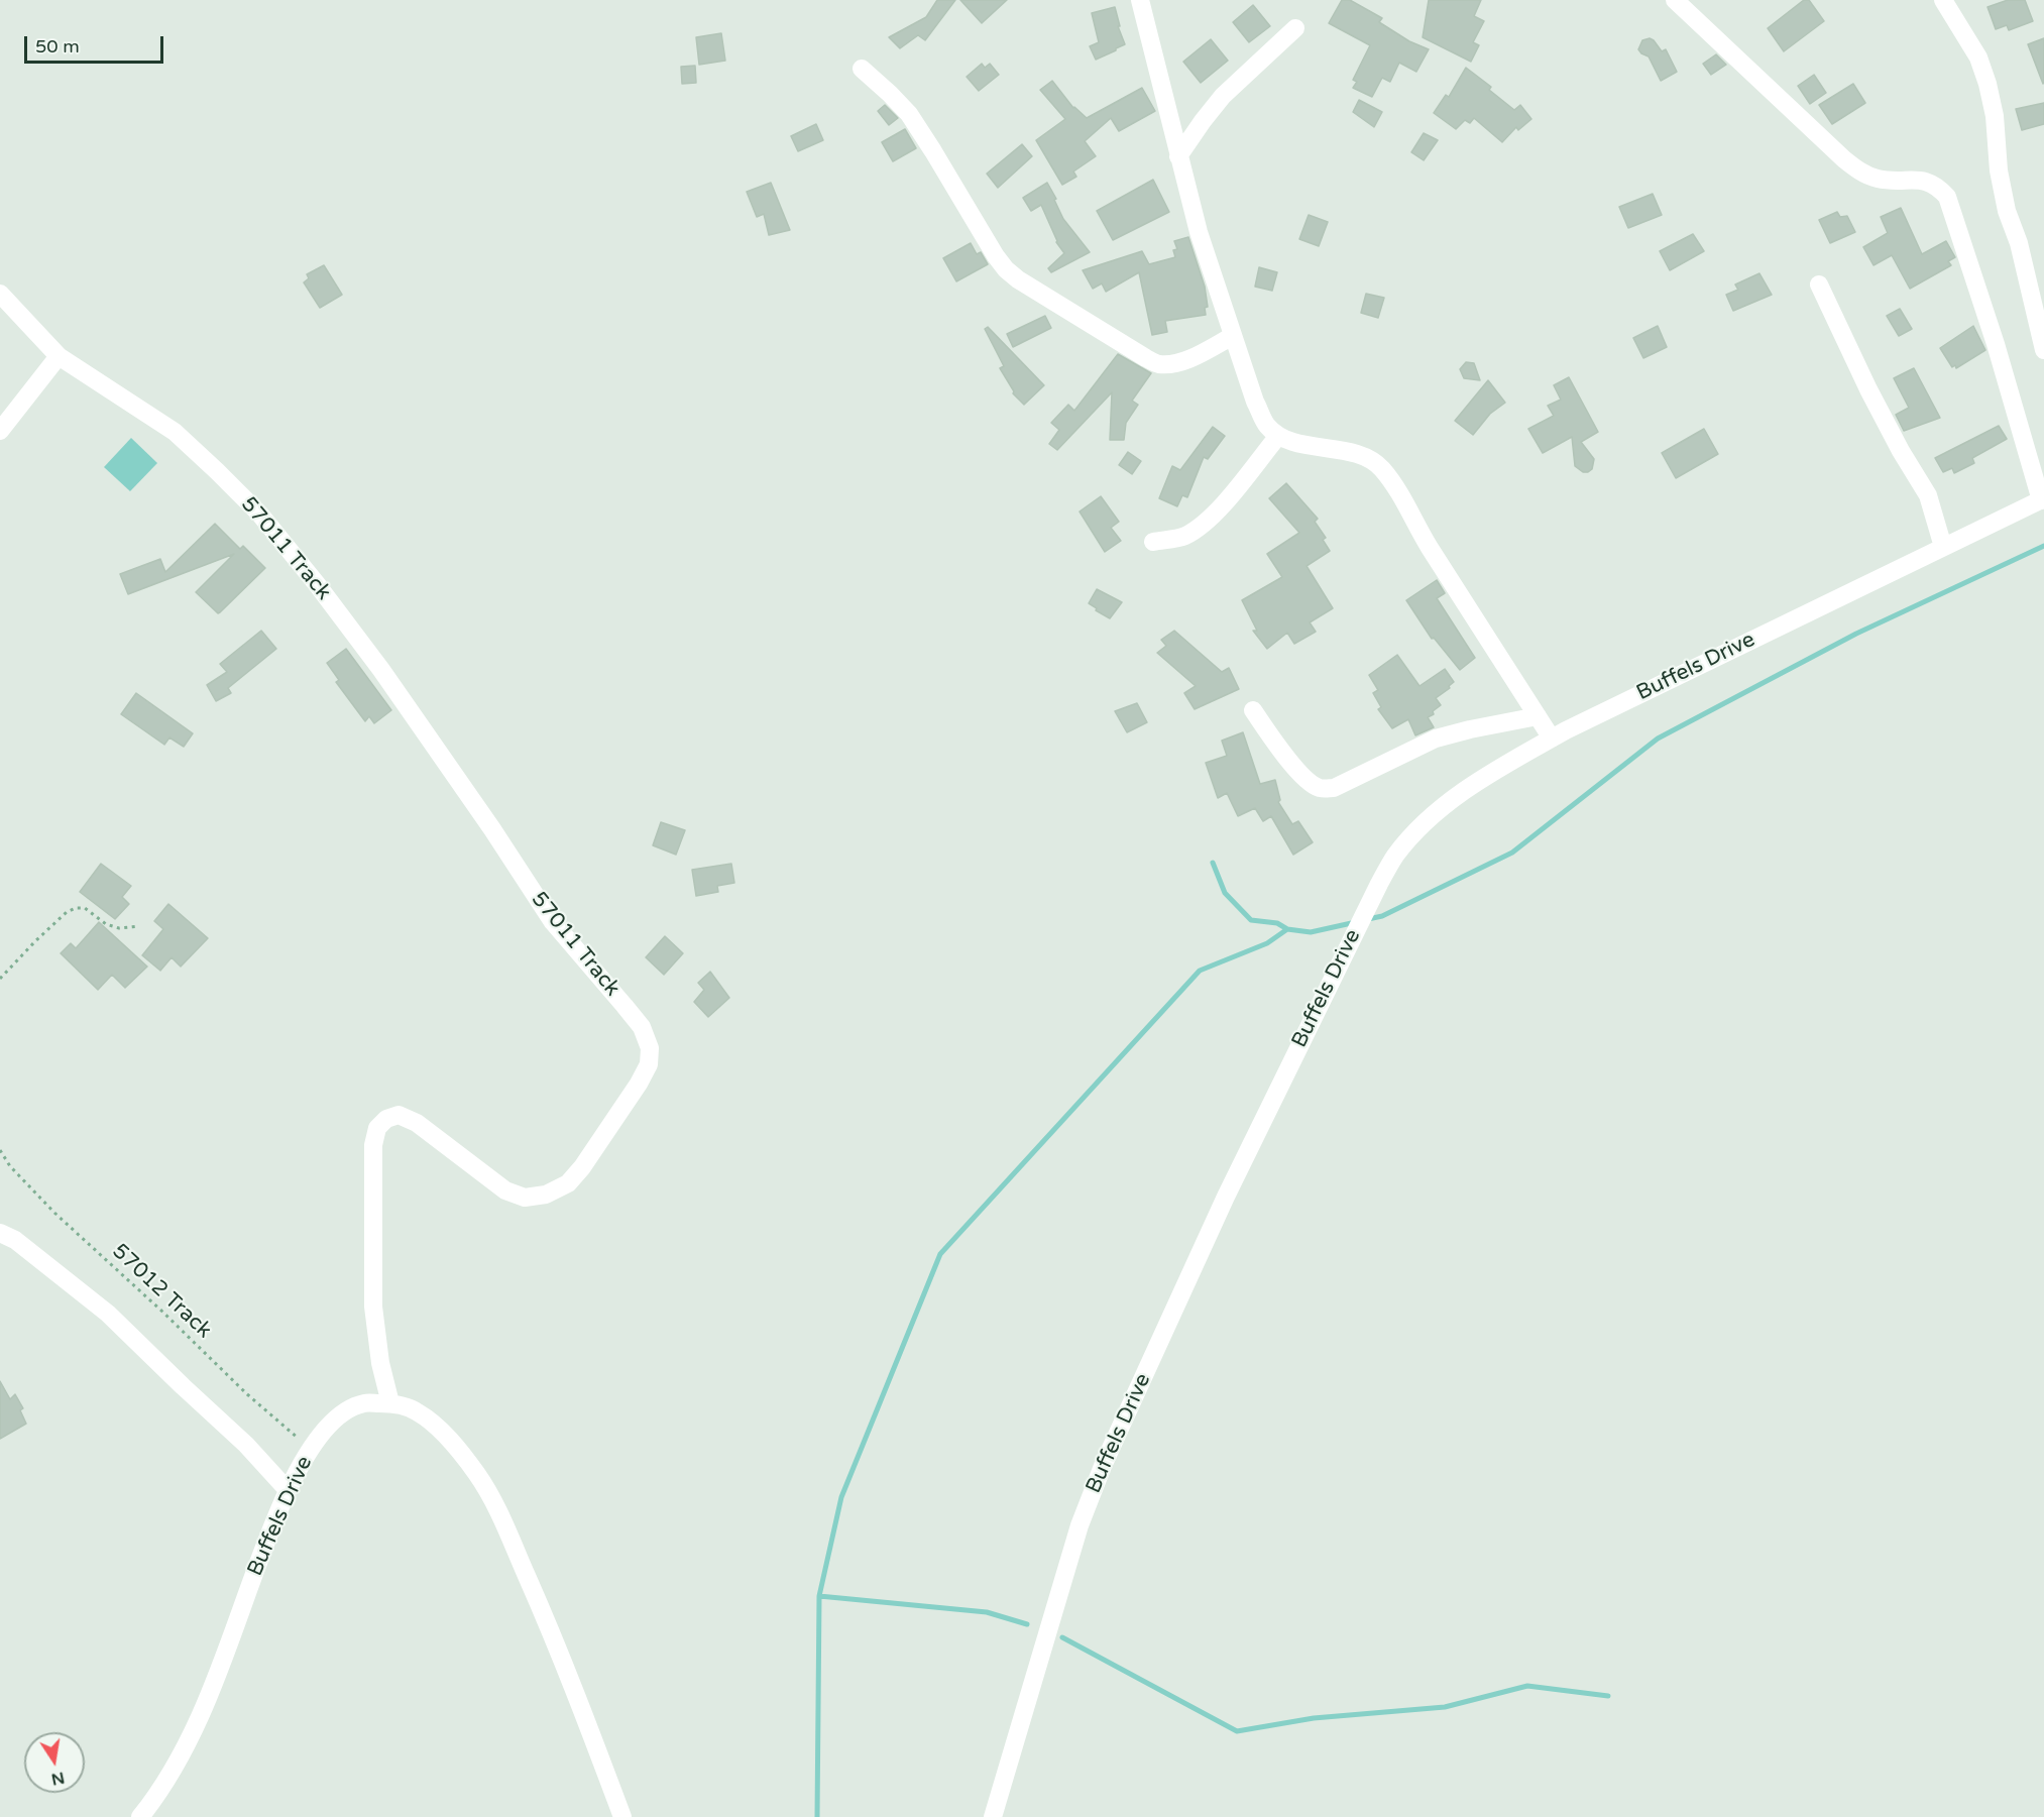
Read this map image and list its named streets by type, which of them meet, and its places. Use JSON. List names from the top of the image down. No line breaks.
{"streets":{"street":["57011 Track","Buffels Drive"],"path":["57012 Track"]},"crossings":[["57011 Track","Buffels Drive"],["Buffels Drive","57012 Track"]],"scale_bar":"50 m","north":"bottom"}
